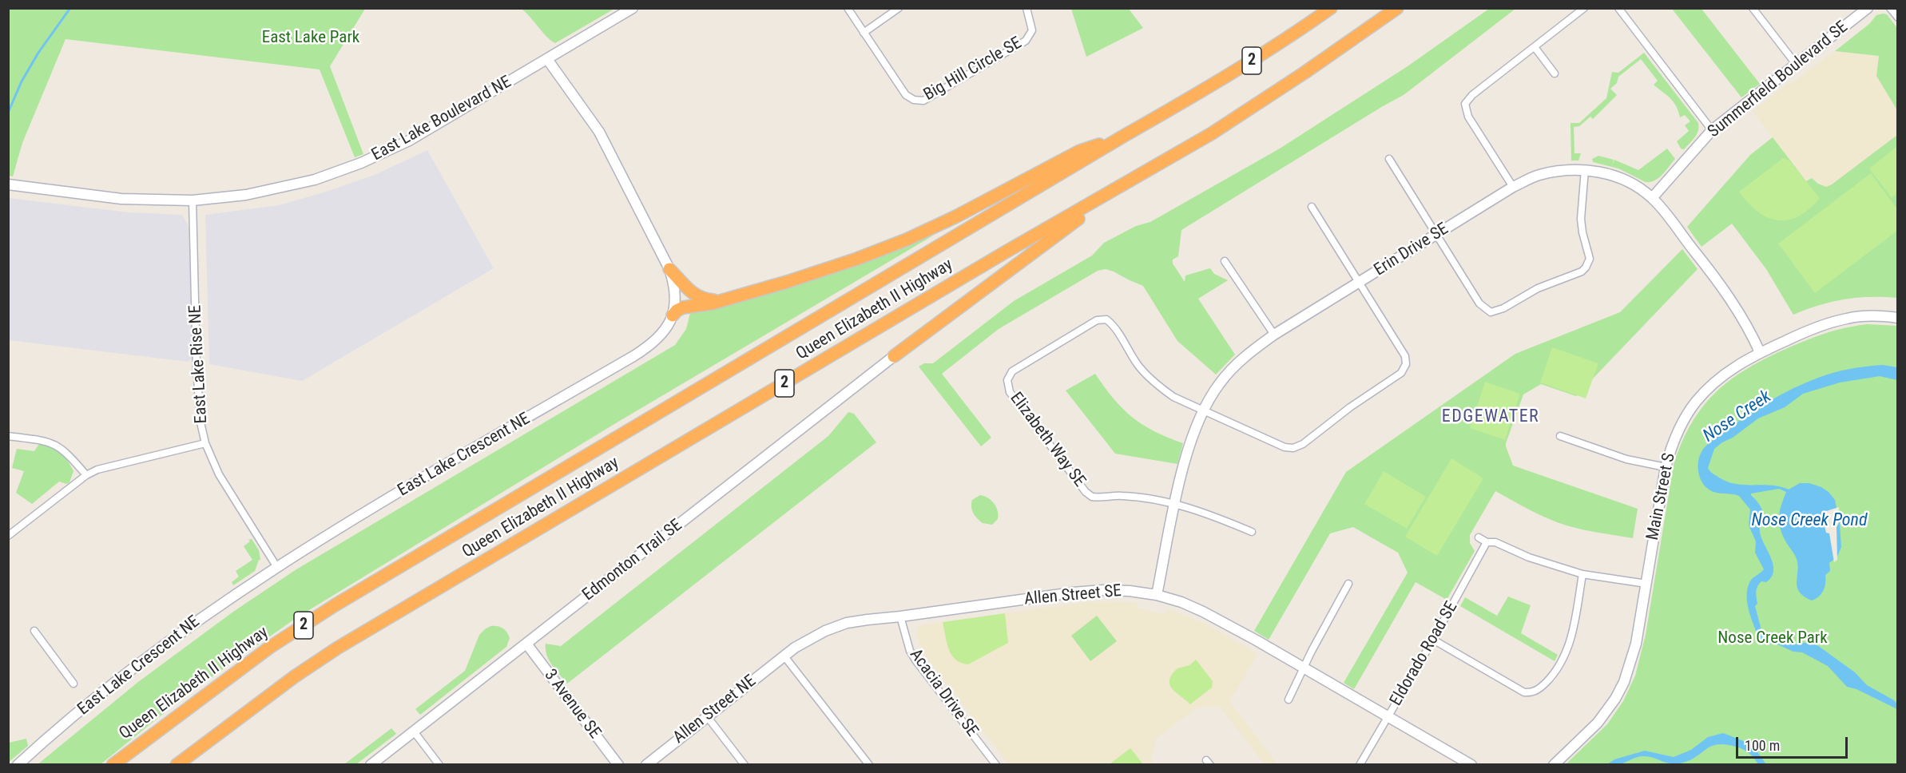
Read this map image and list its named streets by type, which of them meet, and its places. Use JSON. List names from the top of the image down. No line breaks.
{"streets":{"highway":["2","Queen Elizabeth II Highway"],"street":["Big Hill Circle SE","Summerfield Boulevard SE","East Lake Boulevard NE","Erin Drive SE","East Lake Rise NE","Elizabeth Way SE","East Lake Crescent NE","Main Street S","Edmonton Trail SE","Allen Street SE","Eldorado Road SE","Acacia Drive SE","3 Avenue SE","Allen Street NE"]},"crossings":[["Summerfield Boulevard SE","Erin Drive SE"],["East Lake Boulevard NE","East Lake Rise NE"],["East Lake Boulevard NE","East Lake Crescent NE"],["Erin Drive SE","Elizabeth Way SE"],["Erin Drive SE","Main Street S"],["Erin Drive SE","Allen Street SE"],["East Lake Rise NE","East Lake Crescent NE"],["Edmonton Trail SE","3 Avenue SE"],["Allen Street SE","Eldorado Road SE"],["Allen Street SE","Acacia Drive SE"],["Allen Street SE","Allen Street NE"]],"districts":["EDGEWATER"],"water":["Nose Creek","Nose Creek Pond"],"parks":["East Lake Park","Nose Creek Park"],"scale_bar":"100 m"}
